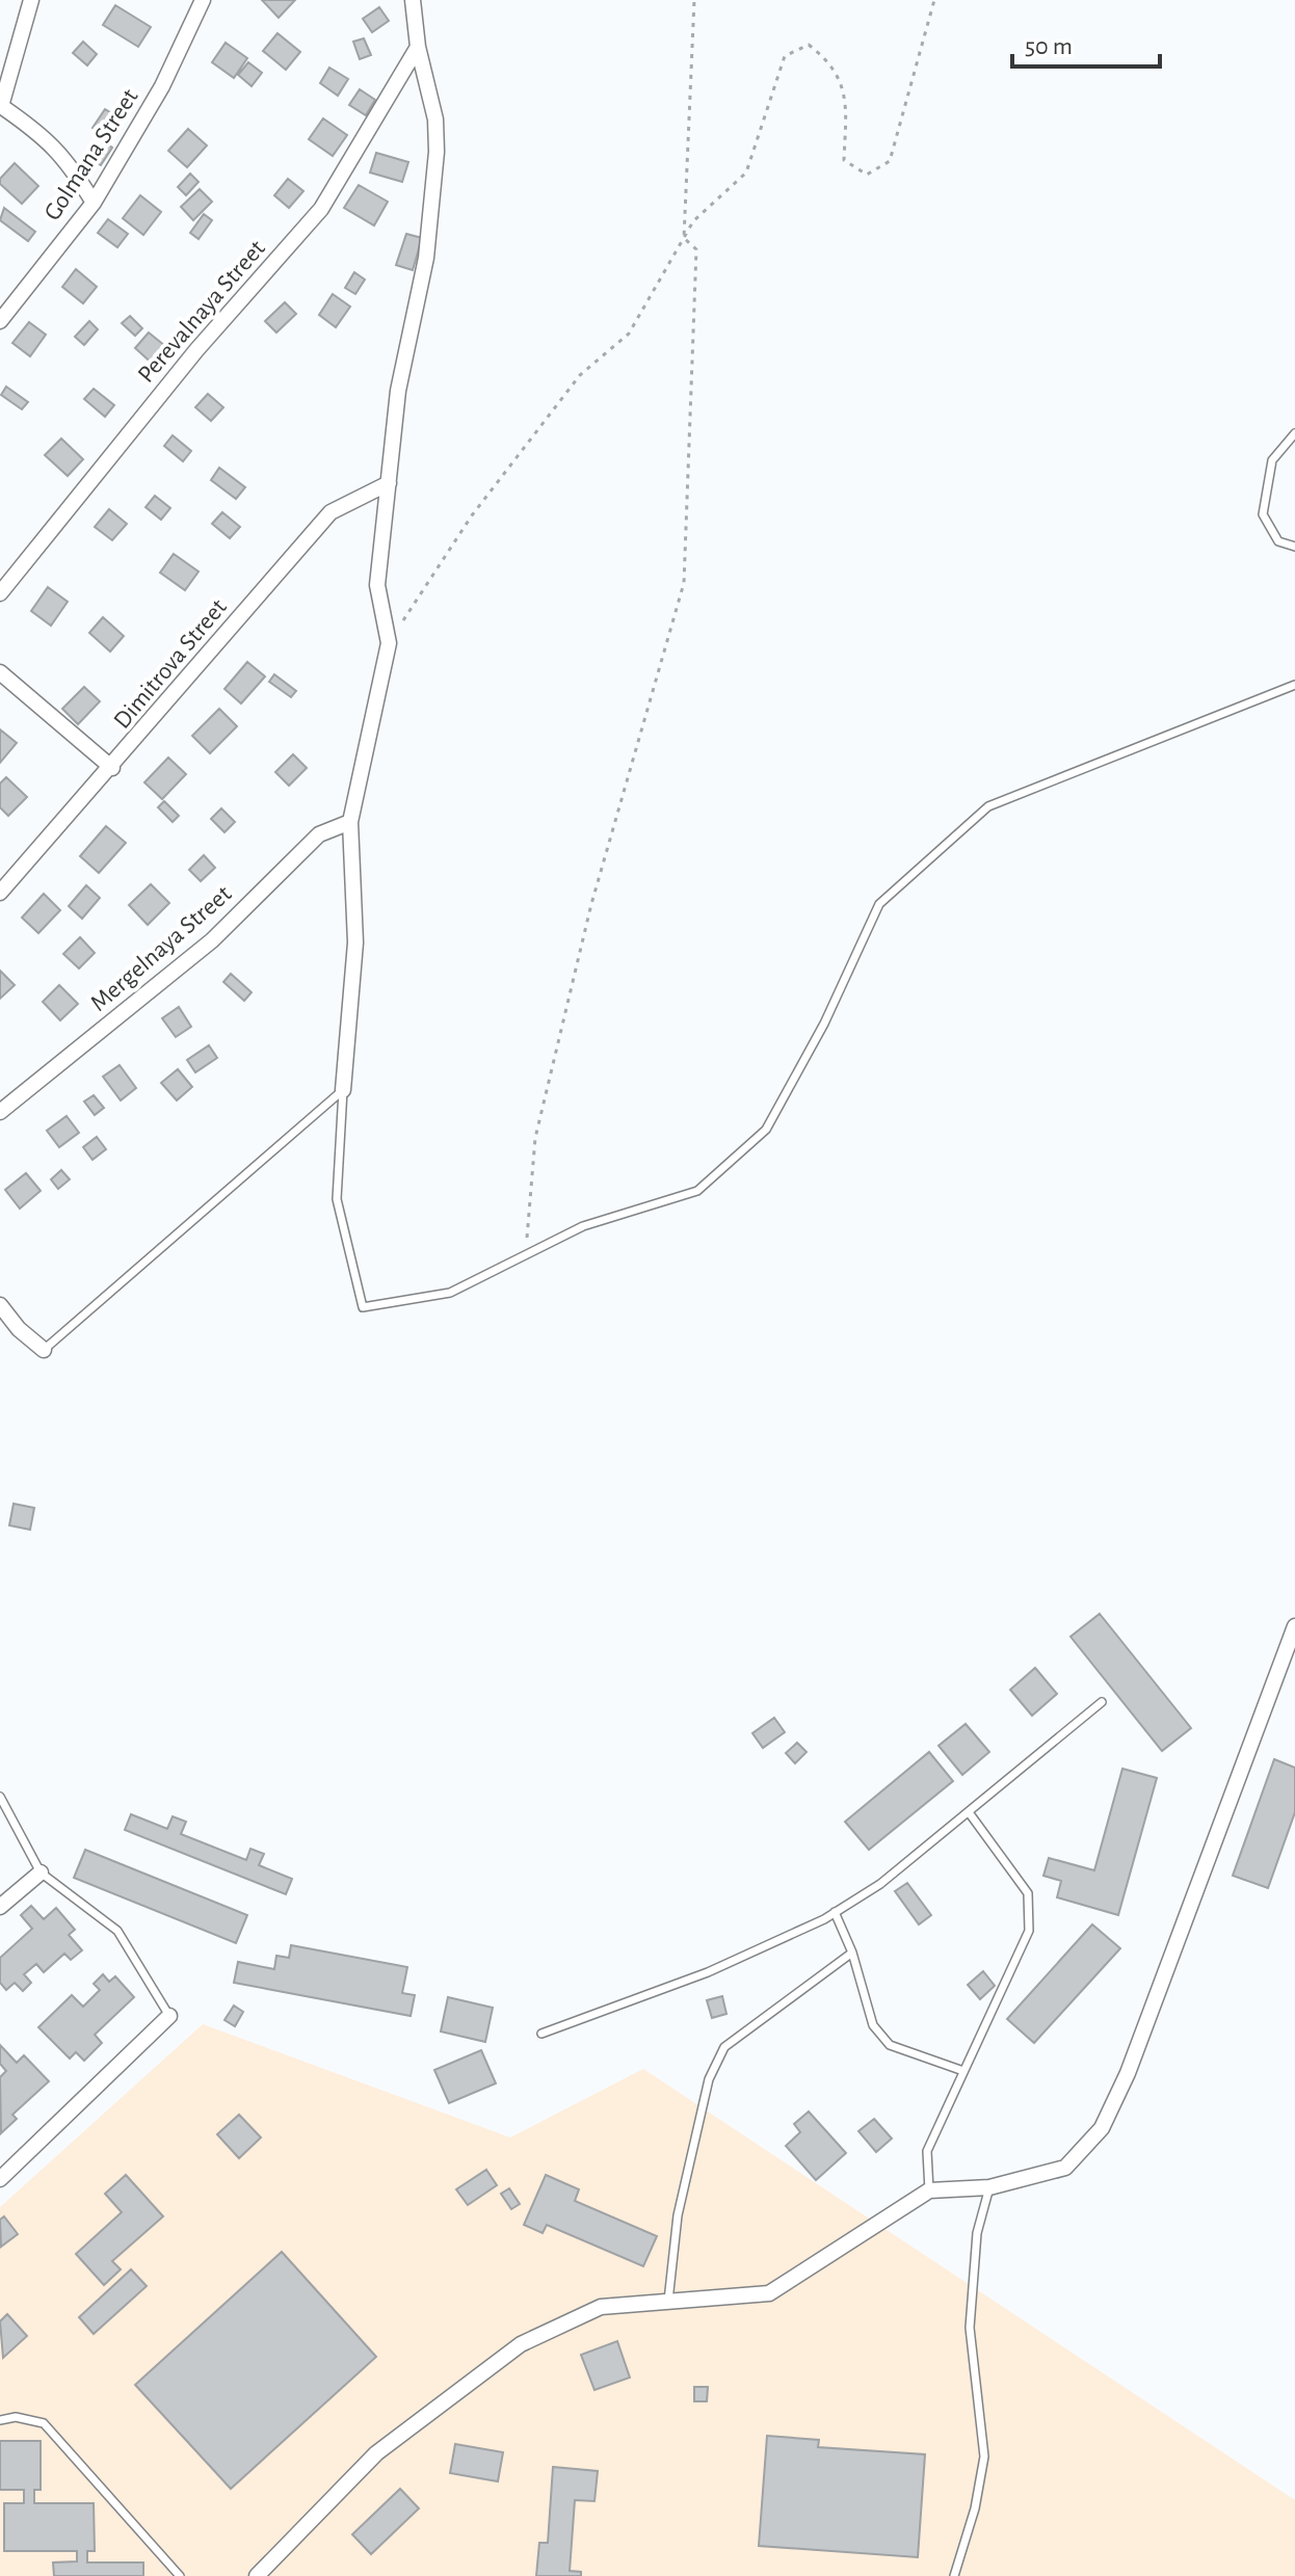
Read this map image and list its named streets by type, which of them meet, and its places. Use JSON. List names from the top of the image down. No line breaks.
{"streets":{"street":["Golmana Street","Perevalnaya Street","Dimitrova Street","Mergelnaya Street"]},"scale_bar":"50 m"}
